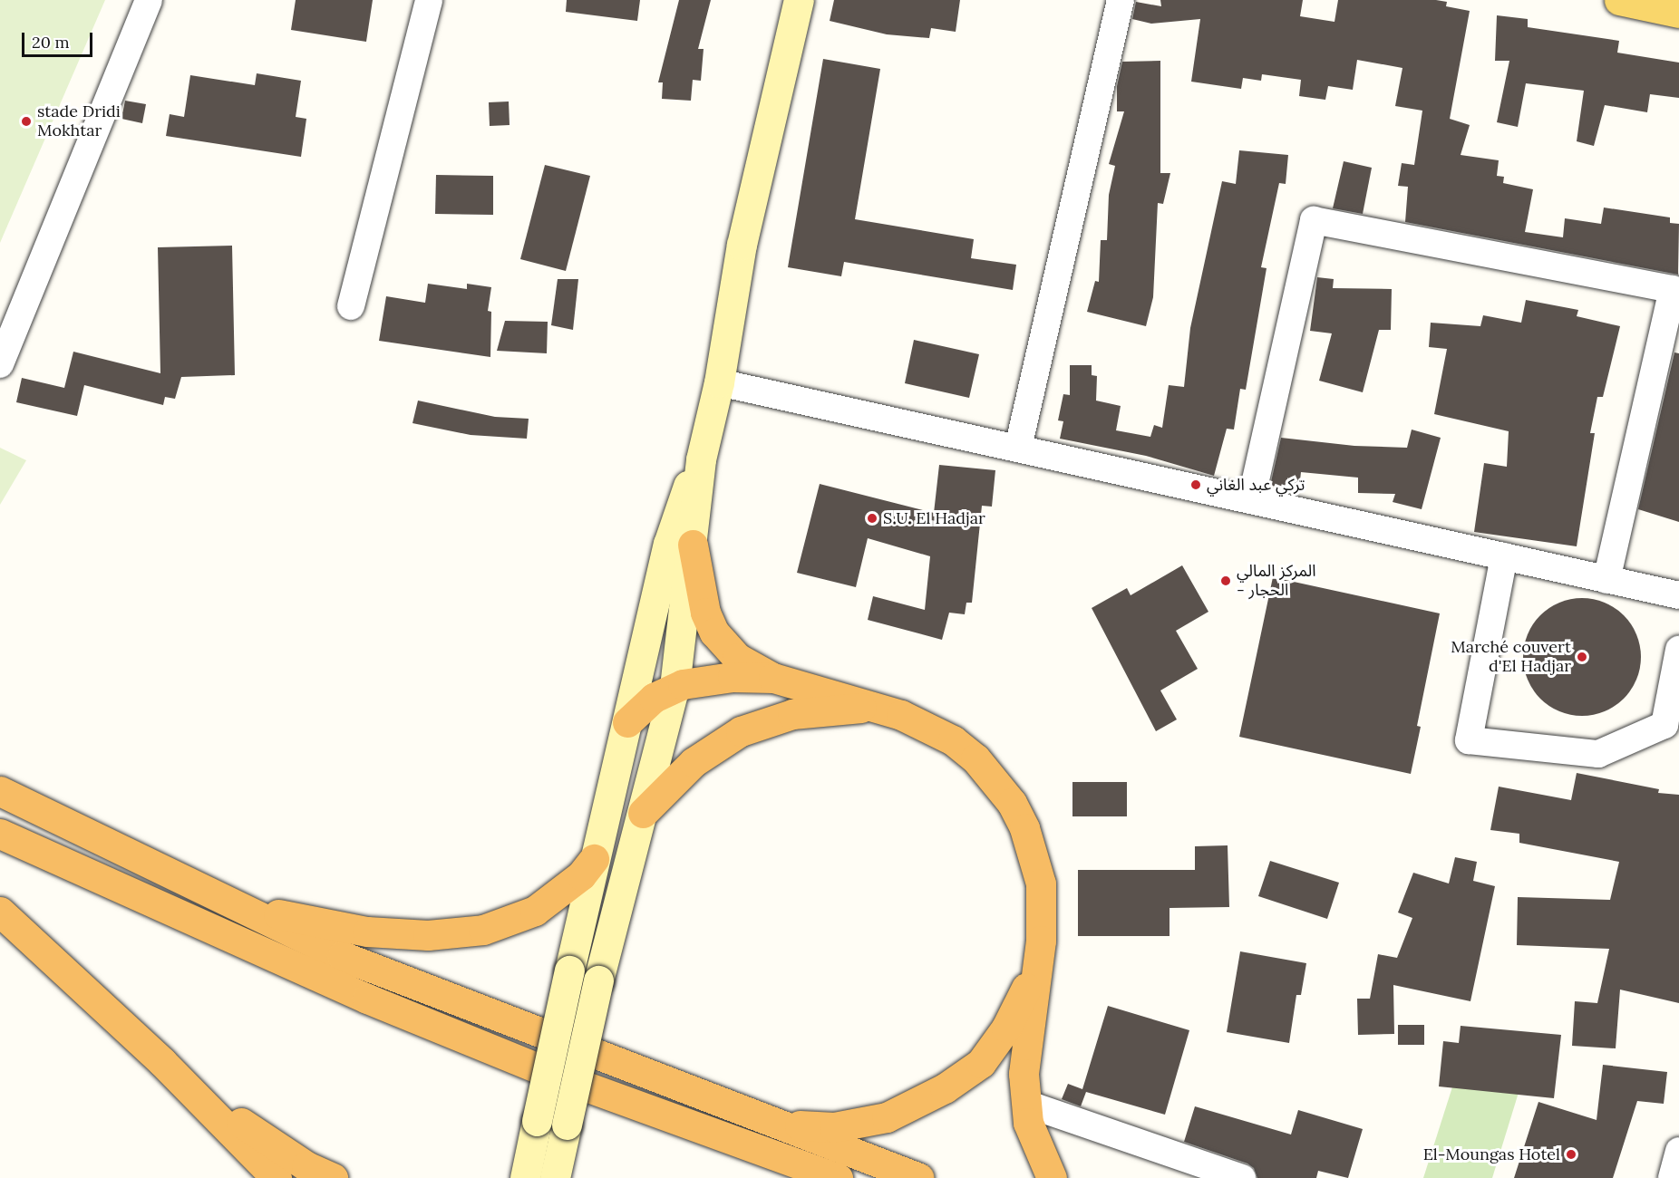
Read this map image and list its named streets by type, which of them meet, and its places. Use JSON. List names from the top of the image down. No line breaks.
{"places":["stade Dridi Mokhtar","تركي عبد الغاني","S.U. El Hadjar","المركز المالي - الحجار","Marché couvert d'El Hadjar","El-Moungas Hotel"],"scale_bar":"20 m"}
